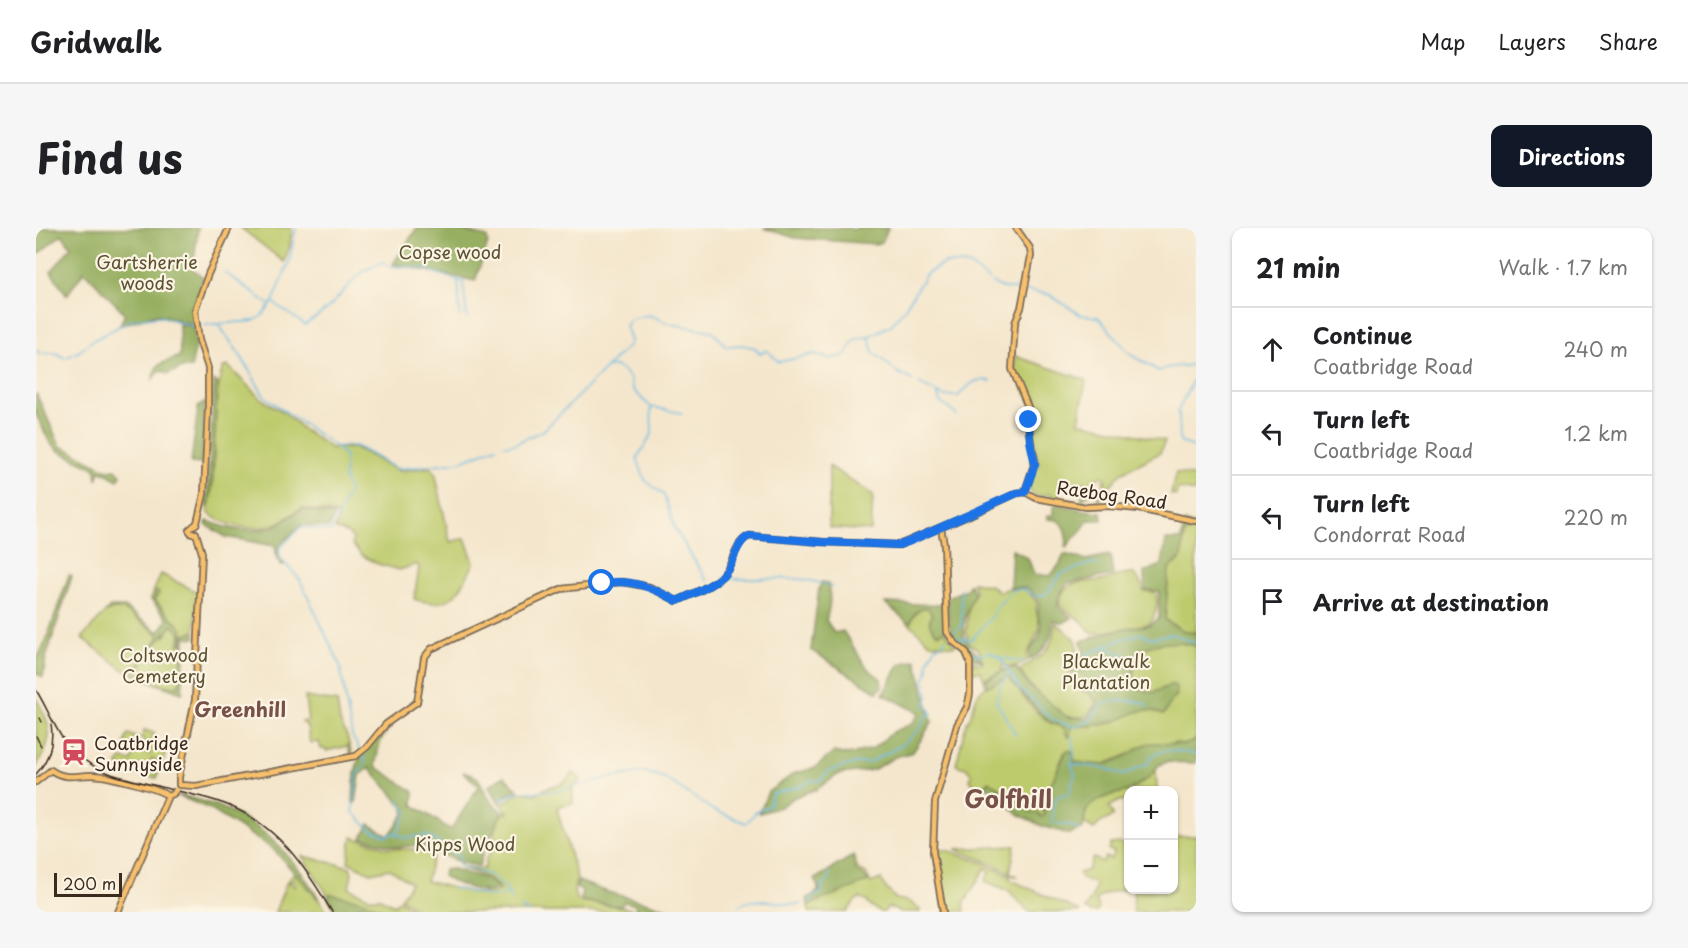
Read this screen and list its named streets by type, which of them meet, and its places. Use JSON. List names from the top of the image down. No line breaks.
{"streets":{"main road":["Raebog Road"]},"districts":["Greenhill","Golfhill"],"parks":["Copse wood","Gartsherrie woods","Coltswood Cemetery","Blackwalk Plantation","Kipps Wood"],"places":{"station":["Coatbridge Sunnyside"]},"scale_bar":"200 m","page":{"header":"Gridwalk","nav":["Map","Layers","Share"],"title":"Find us","buttons":"Directions","heading":["21 min","Walk · 1.7 km"],"list":[["Continue","Coatbridge Road","240 m"],["Turn left","Coatbridge Road","1.2 km"],["Turn left","Condorrat Road","220 m"],"Arrive at destination"],"map_buttons":["+","−"],"scale":"200 m"}}
